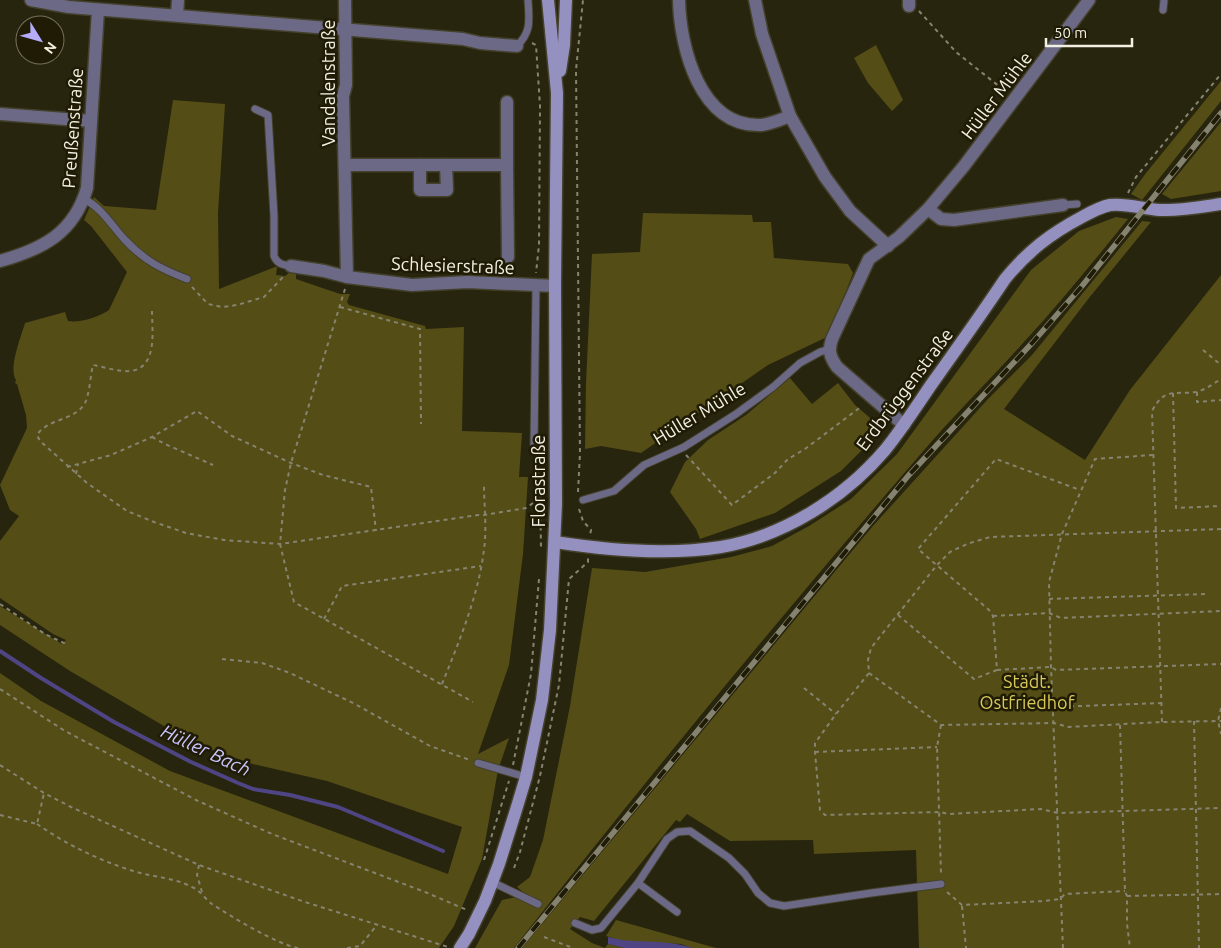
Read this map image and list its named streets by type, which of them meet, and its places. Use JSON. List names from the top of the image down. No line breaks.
{"streets":{"main road":["Erdbrüggenstraße","Florastraße"],"street":["Vandalenstraße","Hüller Mühle","Preußenstraße","Schlesierstraße"]},"crossings":[["Vandalenstraße","Schlesierstraße"],["Schlesierstraße","Florastraße"],["Erdbrüggenstraße","Florastraße"]],"water":["Hüller Bach"],"parks":["Städt. Ostfriedhof"],"scale_bar":"50 m","north":"bottom right"}
